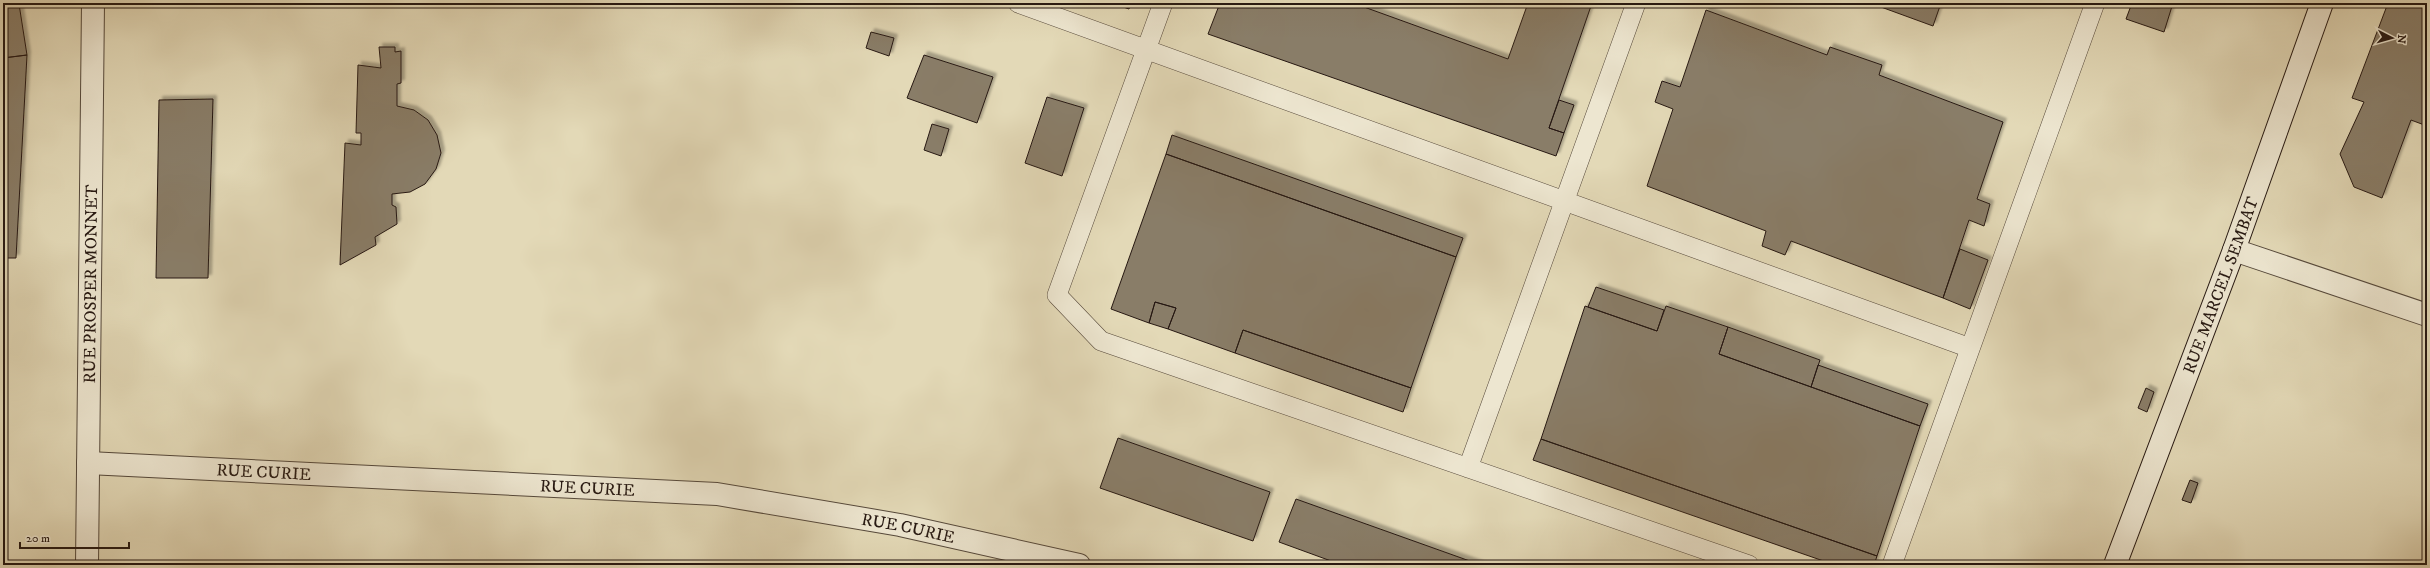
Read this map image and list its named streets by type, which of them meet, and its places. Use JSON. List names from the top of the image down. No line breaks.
{"streets":{"street":["RUE PROSPER MONNET","RUE MARCEL SEMBAT","RUE CURIE"]},"crossings":[["RUE PROSPER MONNET","RUE CURIE"]],"scale_bar":"20 m","north":"right"}
